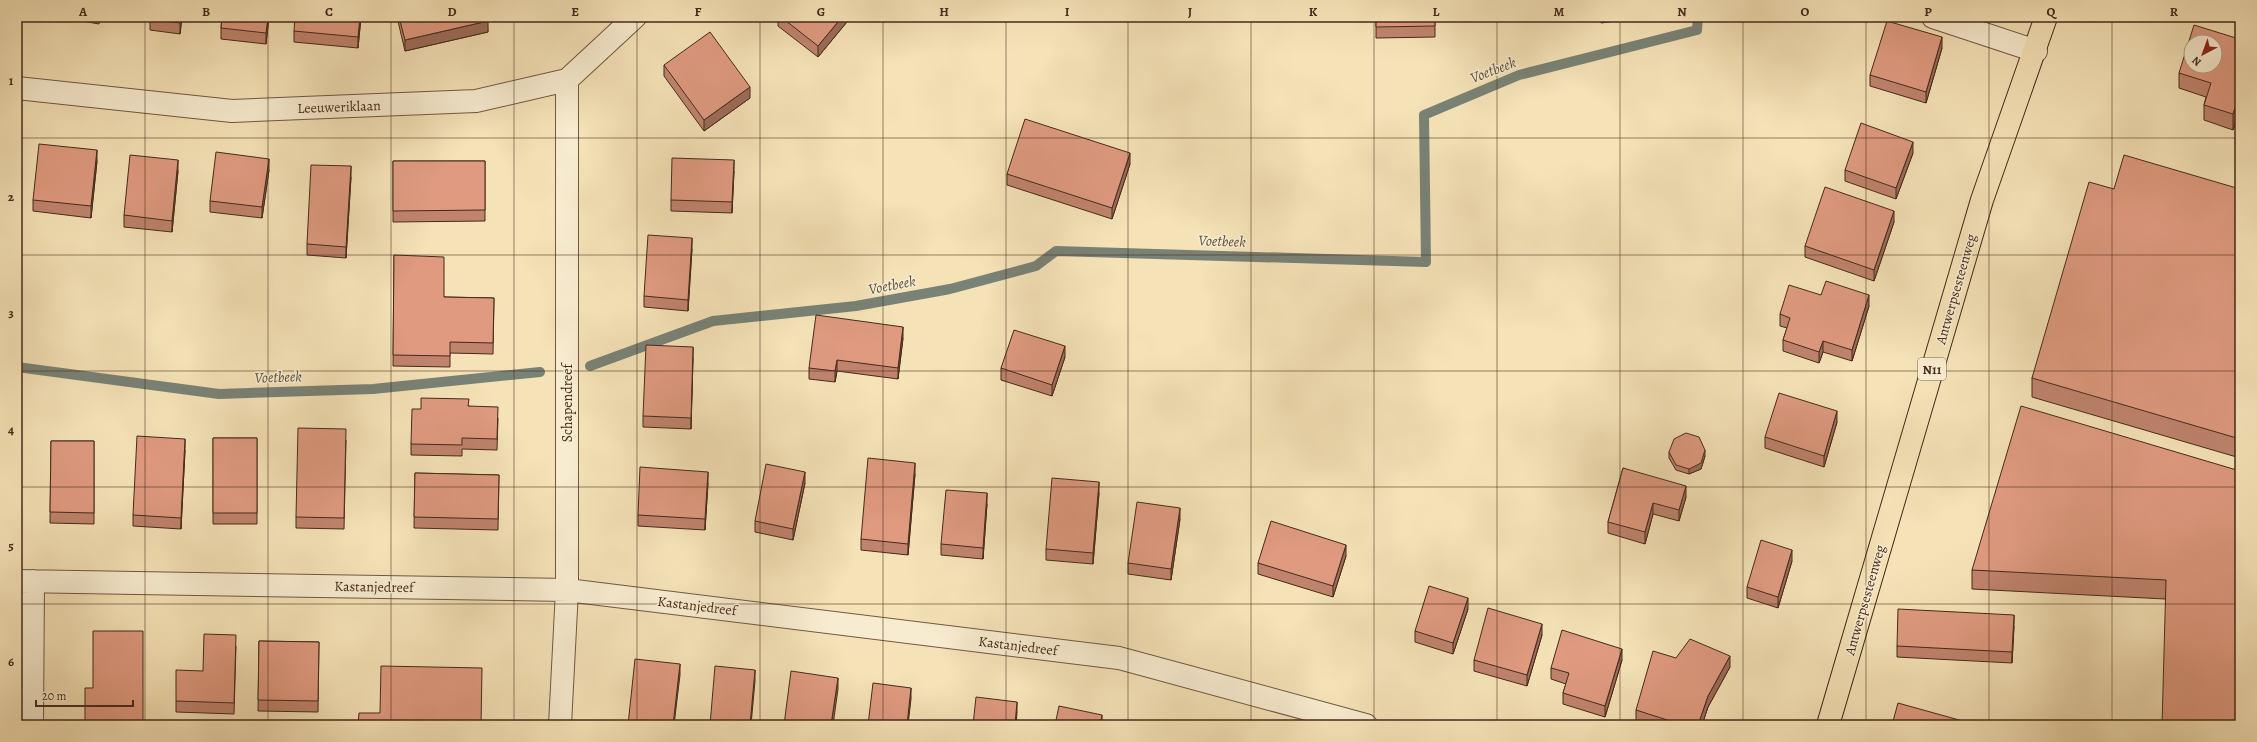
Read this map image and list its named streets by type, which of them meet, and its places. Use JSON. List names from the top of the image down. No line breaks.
{"streets":{"main road":["Antwerpsesteenweg","N11"],"street":["Leeuweriklaan","Schapendreef","Kastanjedreef"]},"crossings":[["Leeuweriklaan","Schapendreef"],["Schapendreef","Kastanjedreef"]],"water":["Voetbeek"],"scale_bar":"20 m","north":"bottom left","grid":{"columns":["A","B","C","D","E","F","G","H","I","J","K","L","M","N","O","P","Q","R"],"rows":["1","2","3","4","5","6"]}}
